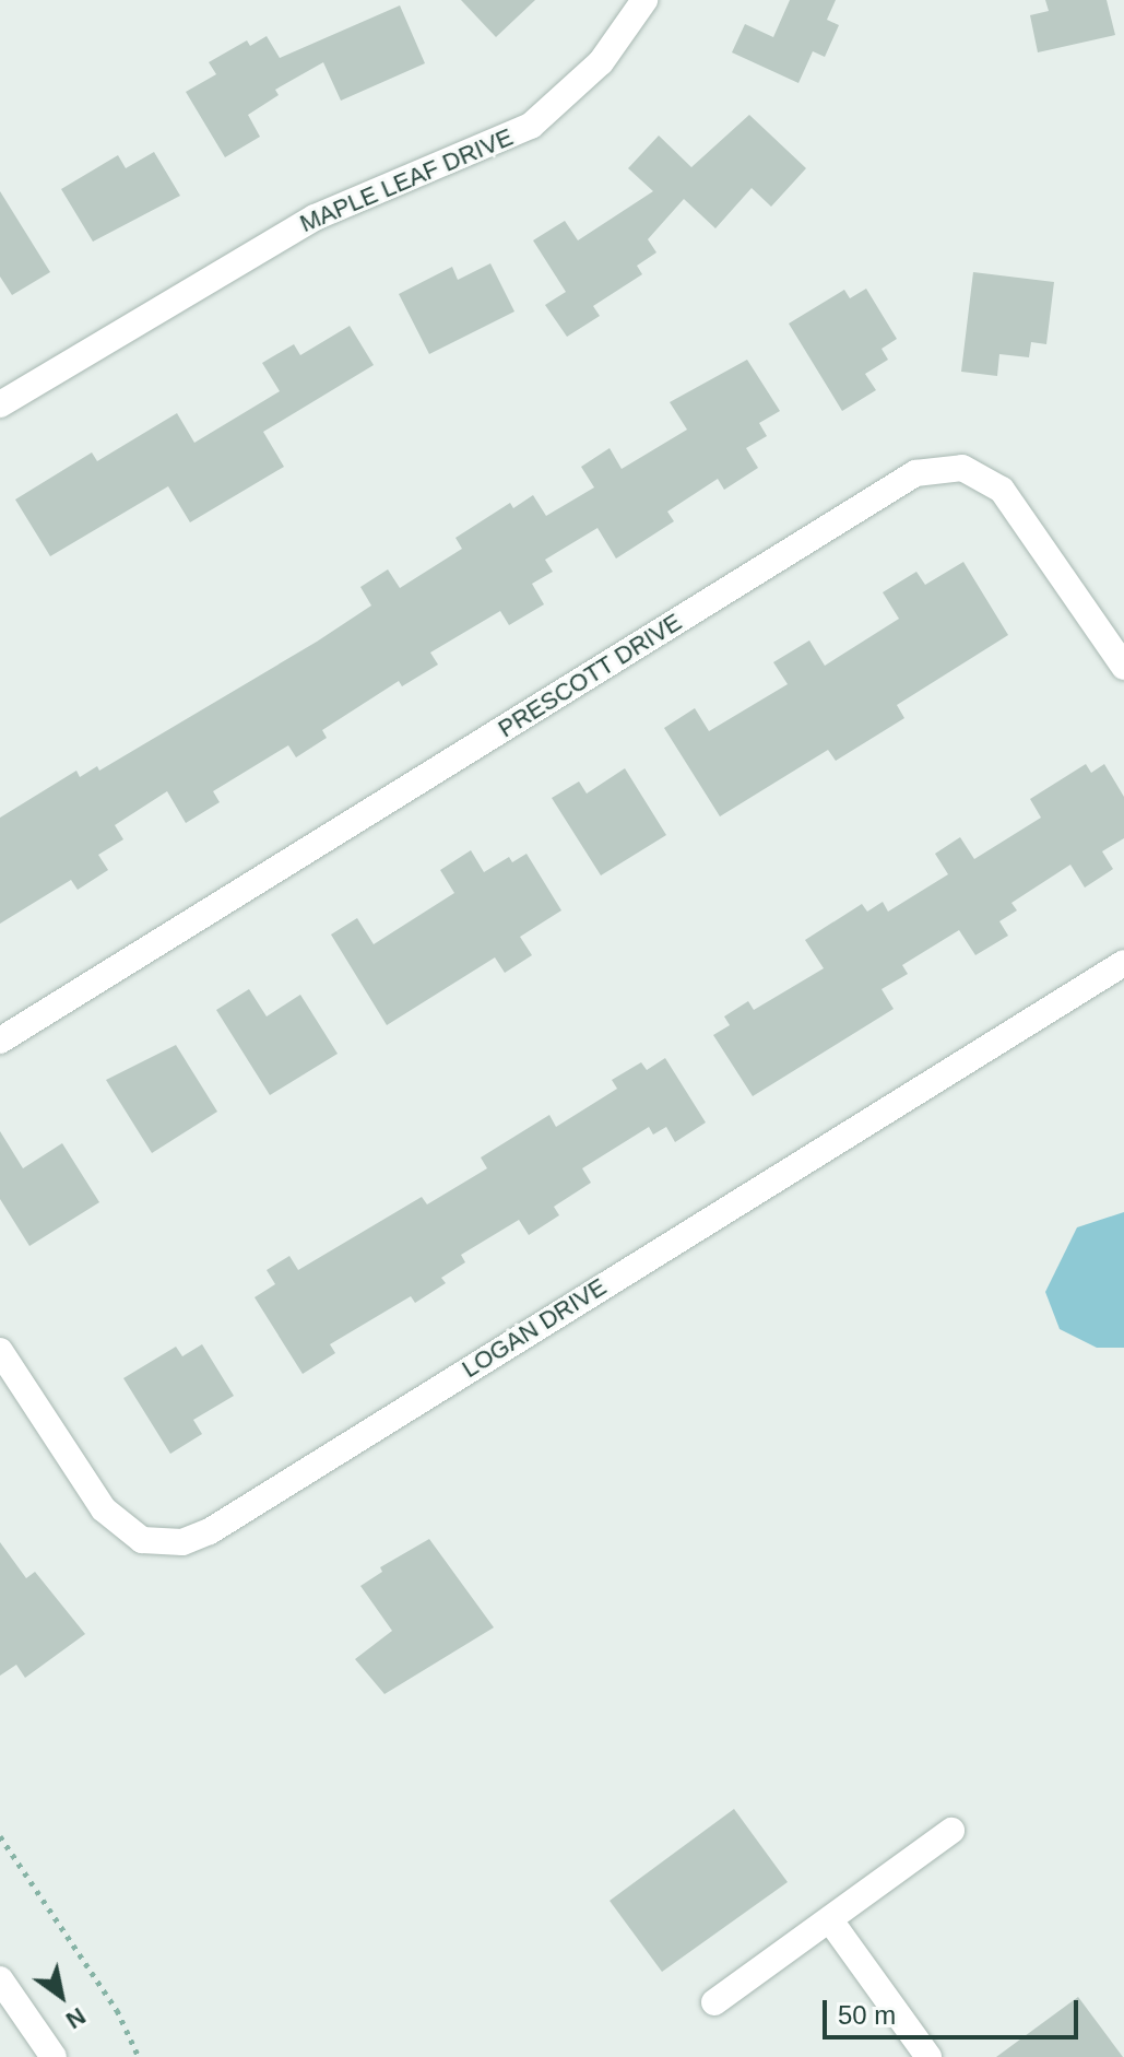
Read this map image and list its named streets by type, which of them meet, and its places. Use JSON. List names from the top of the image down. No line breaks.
{"streets":{"street":["MAPLE LEAF DRIVE","PRESCOTT DRIVE","LOGAN DRIVE"]},"scale_bar":"50 m","north":"bottom right"}
